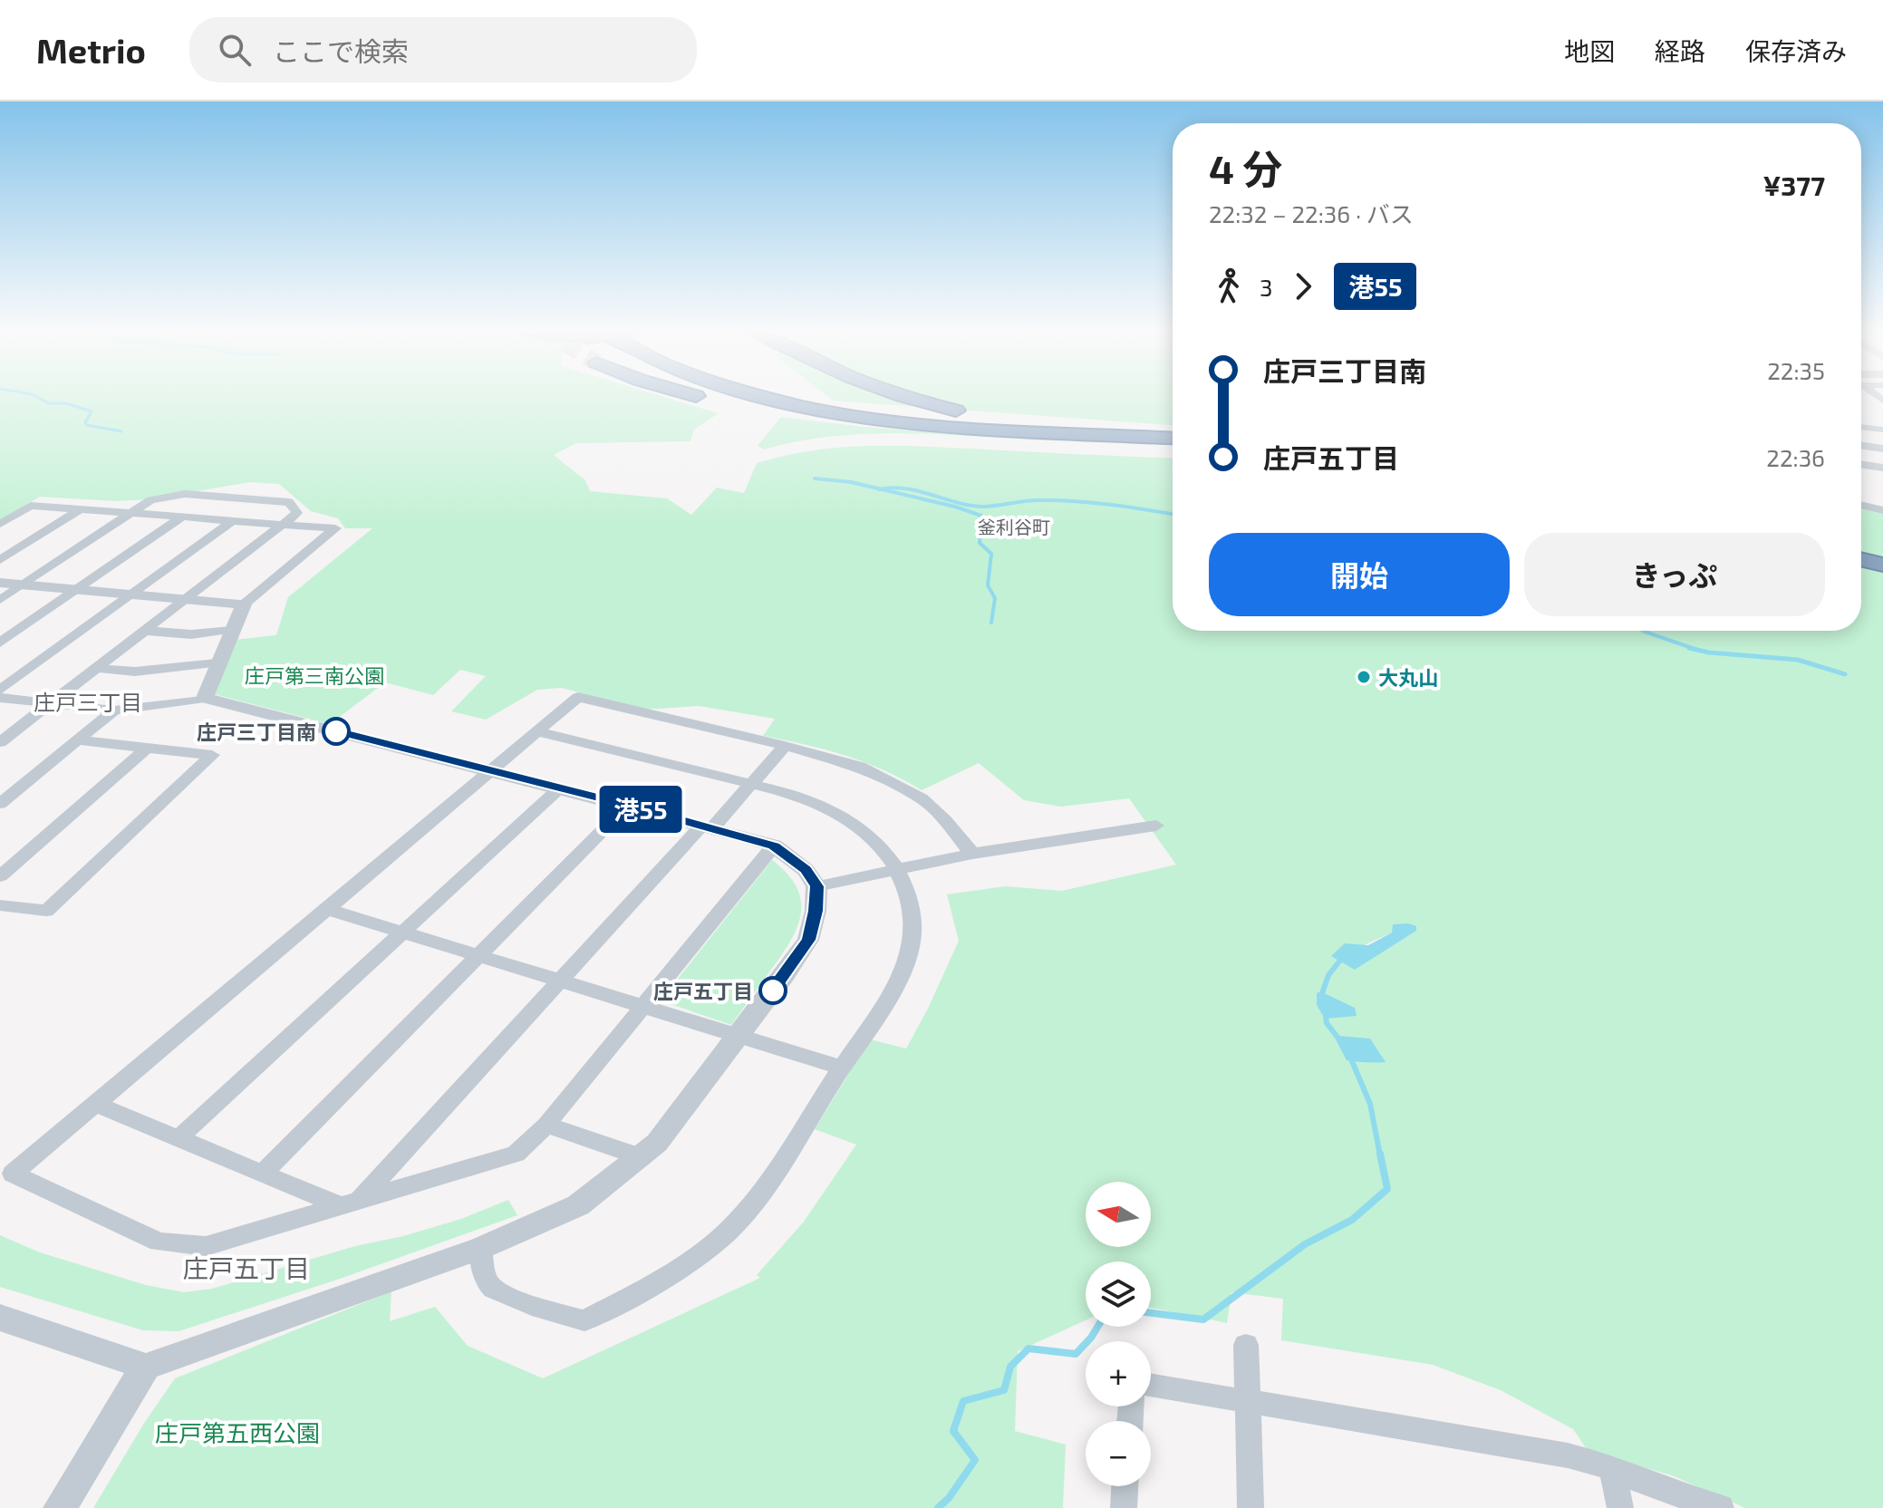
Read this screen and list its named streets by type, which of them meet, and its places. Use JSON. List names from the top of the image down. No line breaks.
{"districts":["釜利谷町","庄戸三丁目","庄戸五丁目"],"parks":["庄戸第三南公園","庄戸第五西公園"],"places":["大丸山","庄戸三丁目南","庄戸五丁目"],"lines":["bus line 港55"],"north":"left","page":{"header":"Metrio","search":"ここで検索","nav":["地図","経路","保存済み"],"on_map":"港55","heading":["4 分","22:32 – 22:36 · バス","¥377"],"legs":["3","港55"],"list":[{"name":"庄戸三丁目南","value":"22:35"},{"name":"庄戸五丁目","value":"22:36"}],"buttons":["開始","きっぷ"],"map_buttons":["+","−"]}}
